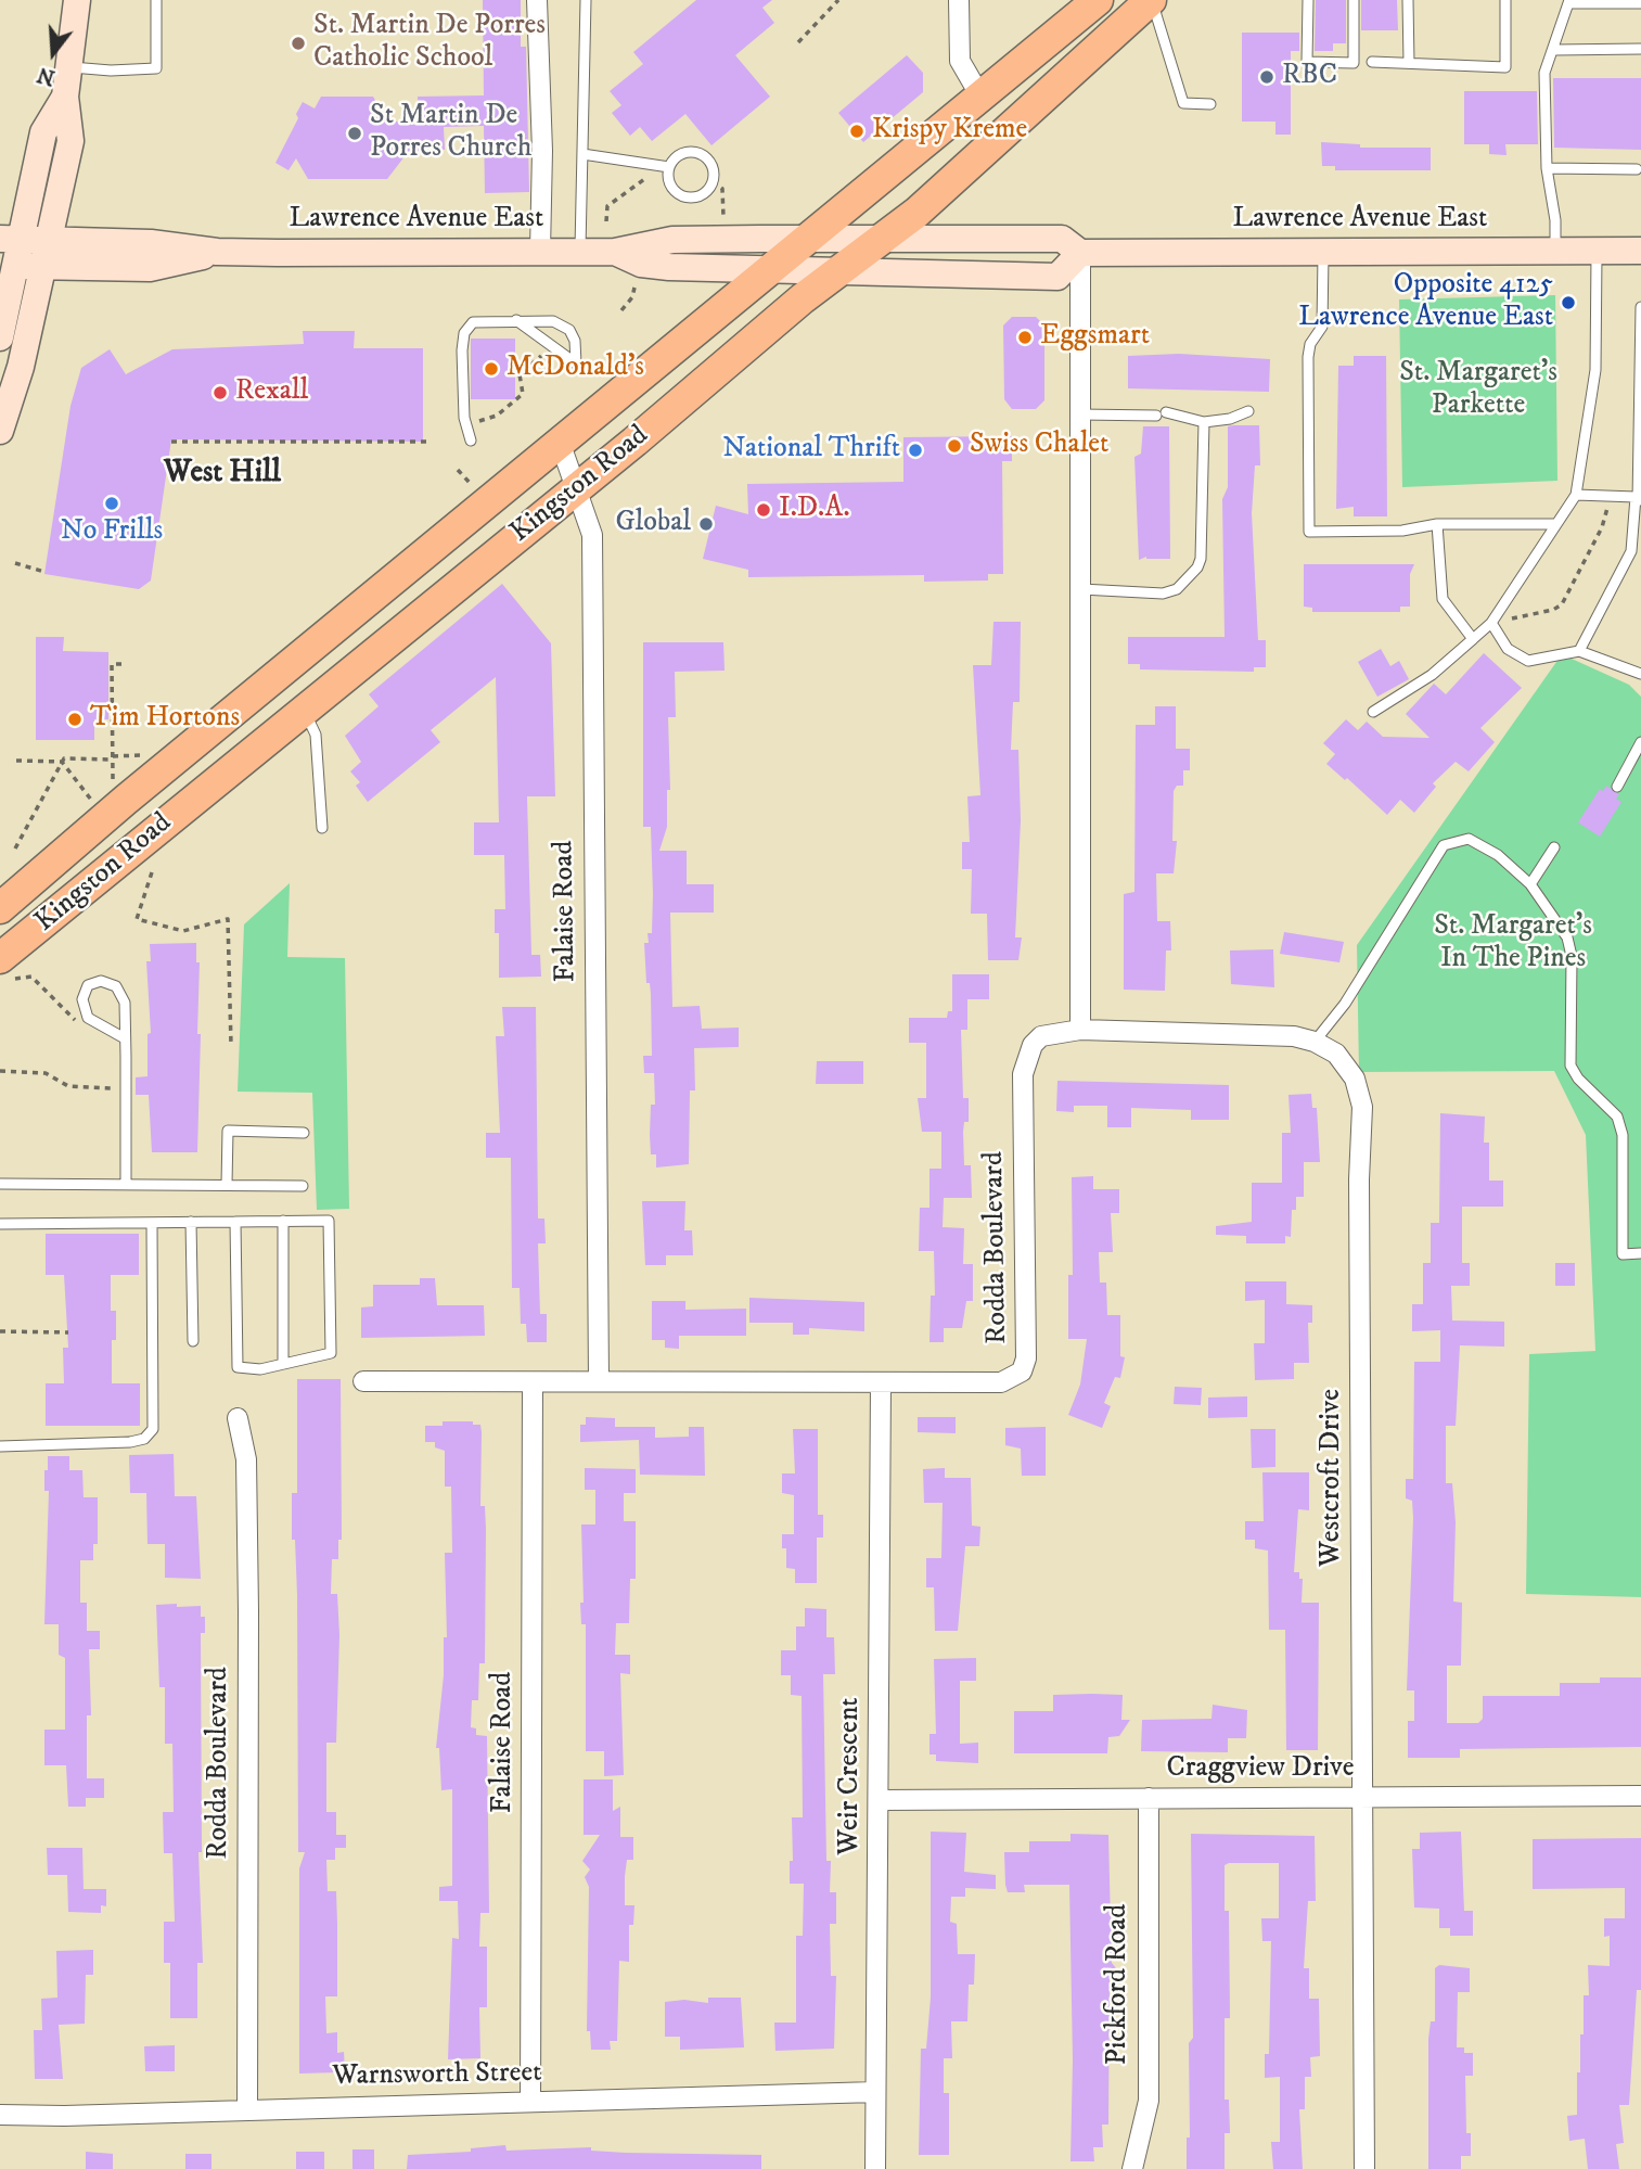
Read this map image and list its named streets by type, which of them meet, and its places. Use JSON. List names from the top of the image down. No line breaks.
{"streets":{"main road":["Lawrence Avenue East","Kingston Road"],"street":["Falaise Road","Rodda Boulevard","Westcroft Drive","Craggview Drive","Weir Crescent","Pickford Road","Warnsworth Street"]},"crossings":[["Lawrence Avenue East","Kingston Road"],["Kingston Road","Falaise Road"],["Falaise Road","Rodda Boulevard"],["Falaise Road","Warnsworth Street"],["Rodda Boulevard","Westcroft Drive"],["Rodda Boulevard","Weir Crescent"],["Rodda Boulevard","Warnsworth Street"],["Westcroft Drive","Craggview Drive"],["Craggview Drive","Weir Crescent"],["Craggview Drive","Pickford Road"],["Weir Crescent","Warnsworth Street"]],"districts":["West Hill"],"parks":["St. Margaret's Parkette","St. Margaret's In The Pines"],"places":["St. Martin De Porres Catholic School","RBC","Krispy Kreme","St Martin De Porres Church","Opposite 4125 Lawrence Avenue East","Eggsmart","McDonald's","Rexall","Swiss Chalet","National Thrift","No Frills","I.D.A.","Global","Tim Hortons"],"north":"bottom"}
